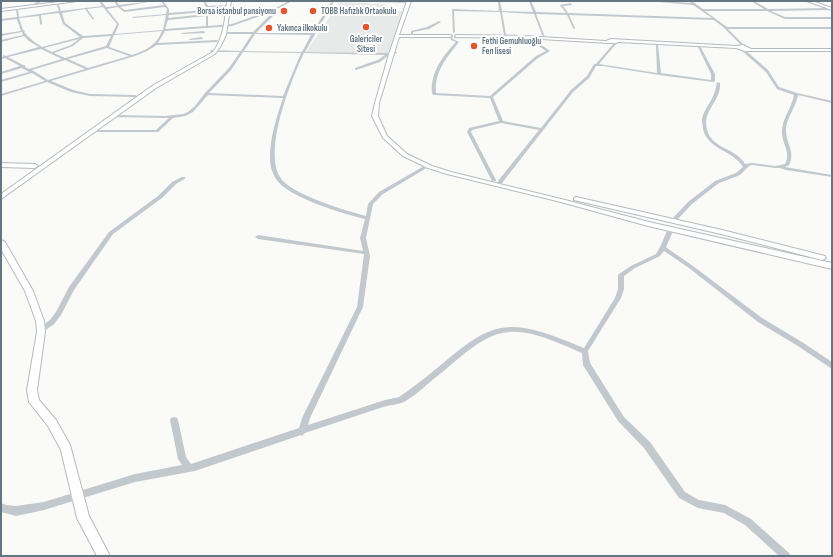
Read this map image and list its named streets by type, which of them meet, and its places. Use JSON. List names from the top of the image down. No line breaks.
{"places":["Borsa istanbul pansiyonu","TOBB Hafızlık Ortaokulu","Galericiler Sitesi","Yakınca ilkokulu","Fethi Gemuhluoğlu Fen lisesi"]}
